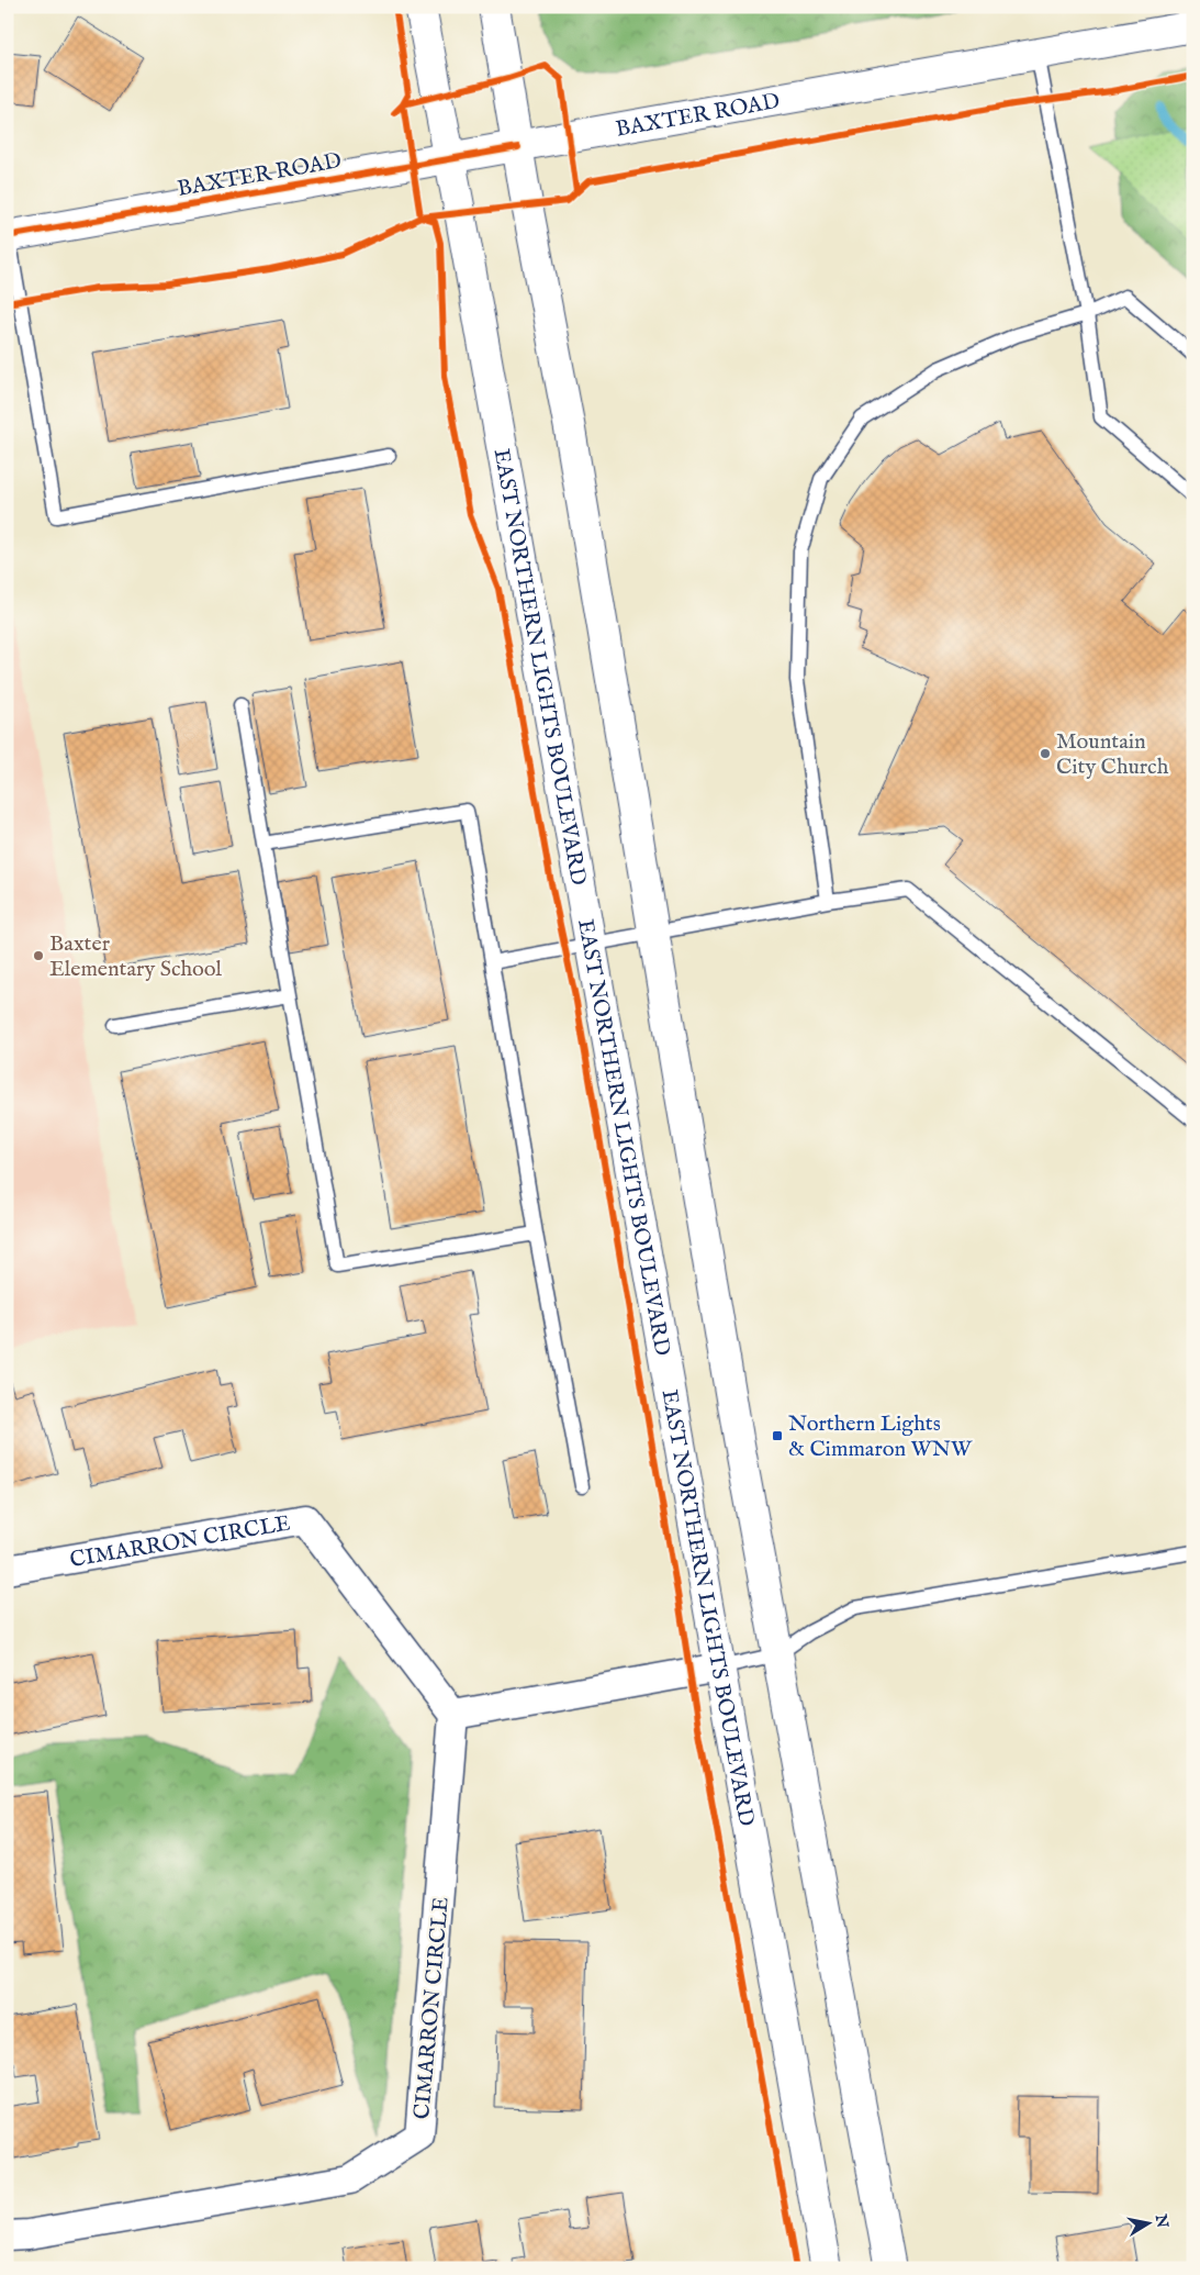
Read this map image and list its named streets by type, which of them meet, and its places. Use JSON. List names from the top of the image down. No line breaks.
{"streets":{"main road":["BAXTER ROAD","EAST NORTHERN LIGHTS BOULEVARD"],"street":["CIMARRON CIRCLE"]},"crossings":[["BAXTER ROAD","EAST NORTHERN LIGHTS BOULEVARD"]],"places":{"other":["Mountain City Church","Baxter Elementary School"],"transit":["Northern Lights & Cimmaron WNW"]},"north":"right"}
